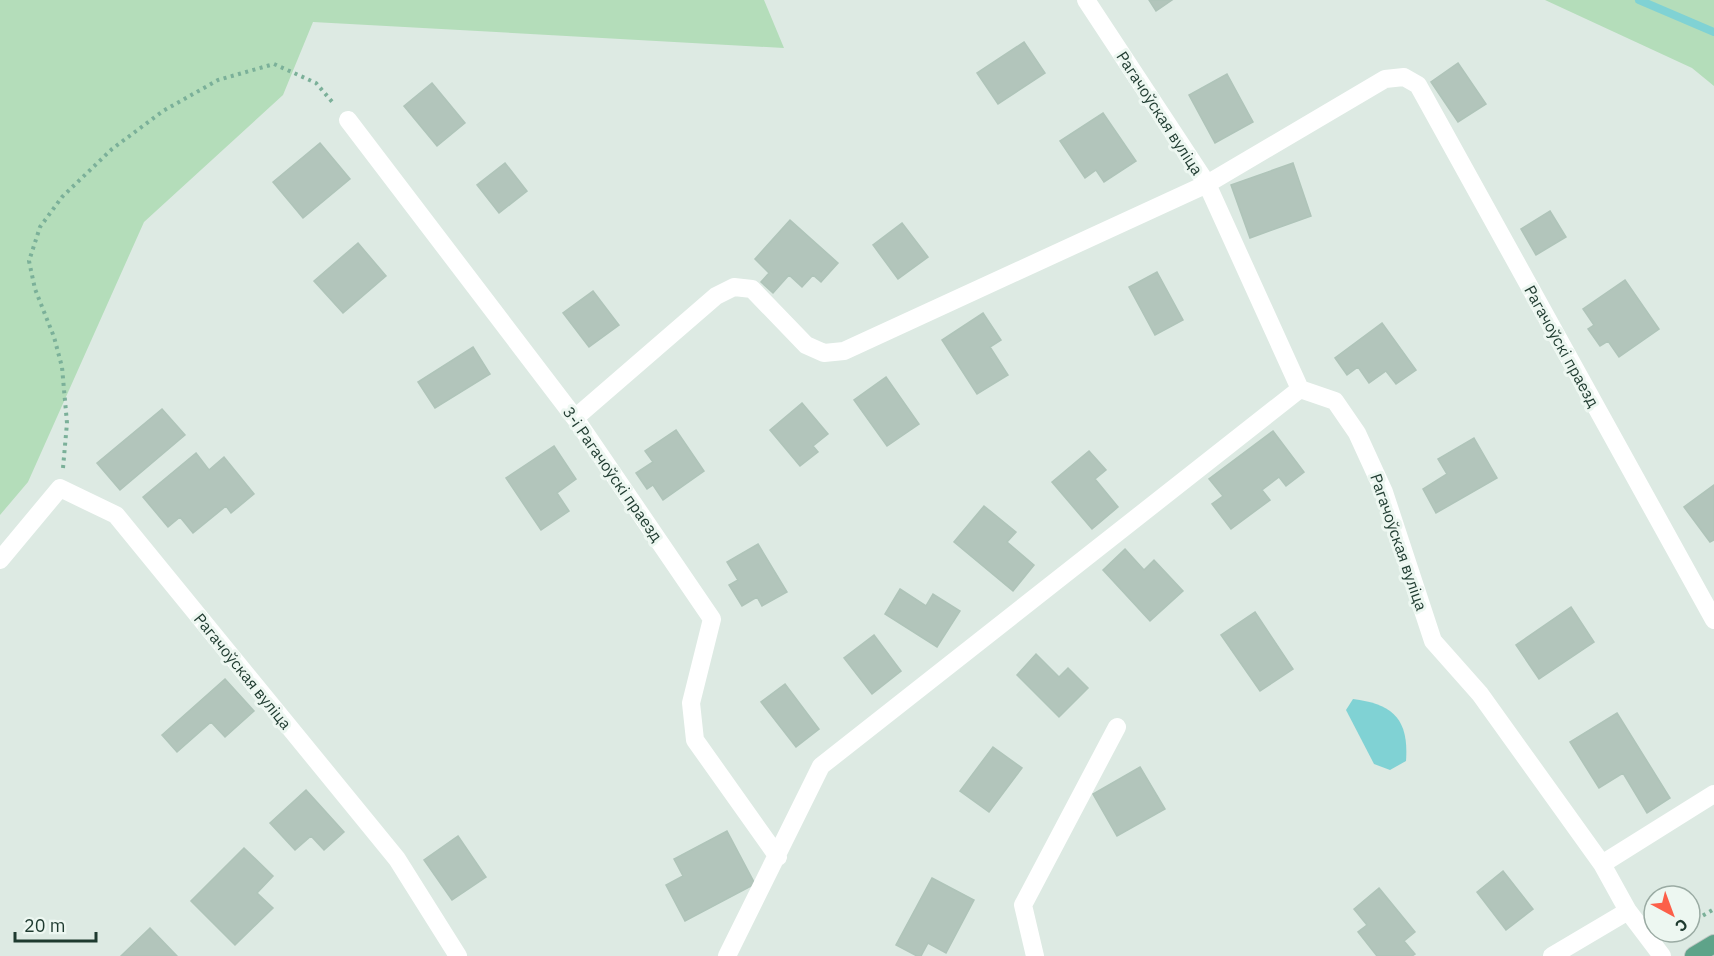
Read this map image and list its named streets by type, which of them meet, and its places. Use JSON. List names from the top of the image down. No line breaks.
{"streets":{"street":["Рагачоўская вуліца","Рагачоўскі праезд","3-і Рагачоўскі праезд"]},"crossings":[["Рагачоўская вуліца","Рагачоўскі праезд"]],"scale_bar":"20 m","north":"bottom right"}
